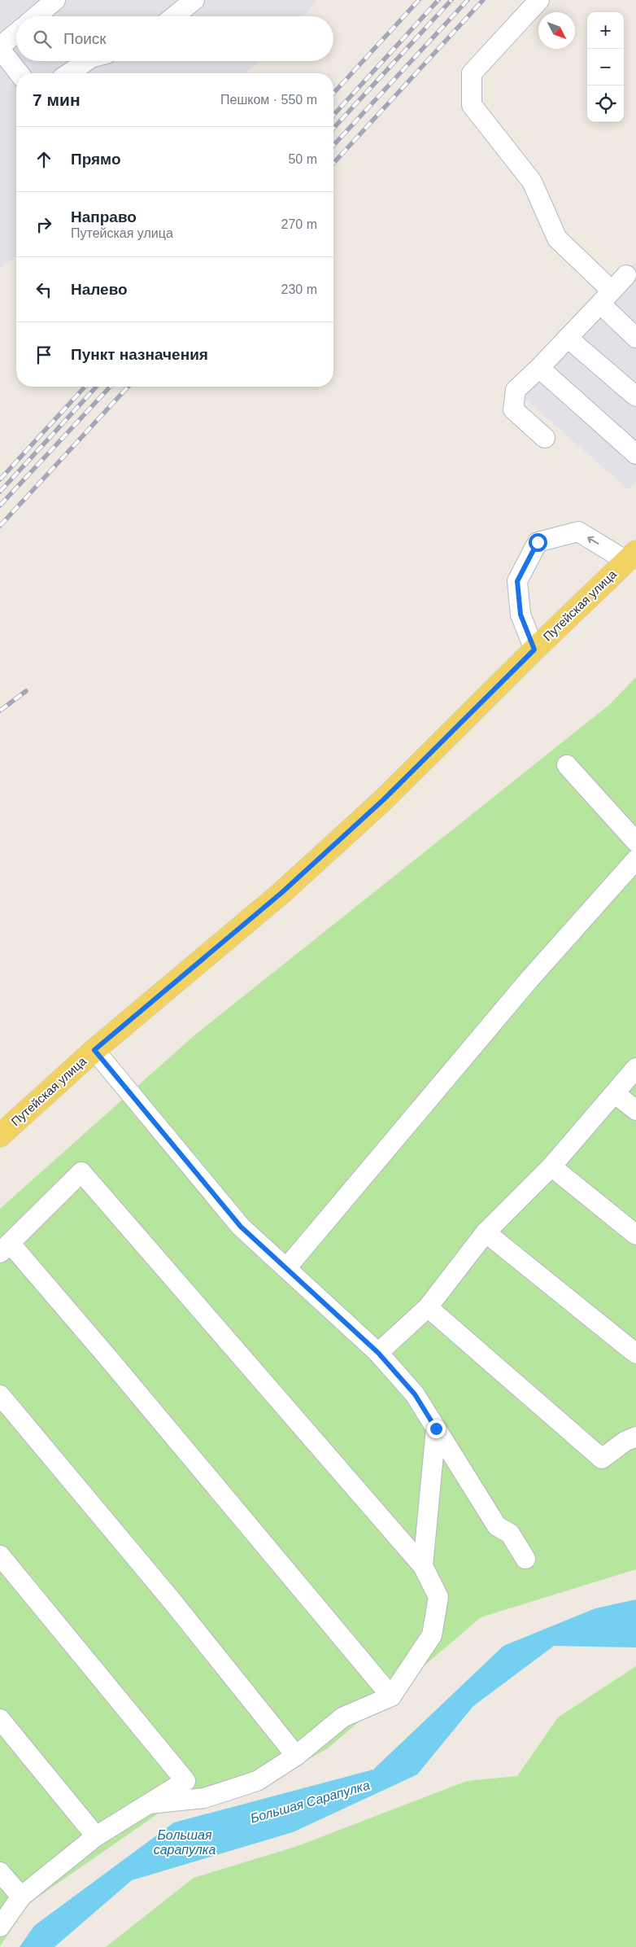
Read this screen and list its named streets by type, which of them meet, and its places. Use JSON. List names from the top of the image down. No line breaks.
{"streets":{"main road":["Путейская улица"]},"water":["Большая Сарапулка","Большая сарапулка"],"north":"bottom right","page":{"map_buttons":["+","−"],"search":"Поиск","heading":["7 мин","Пешком · 550 m"],"list":[["Прямо","50 m"],["Направо","Путейская улица","270 m"],["Налево","230 m"],"Пункт назначения"]}}
